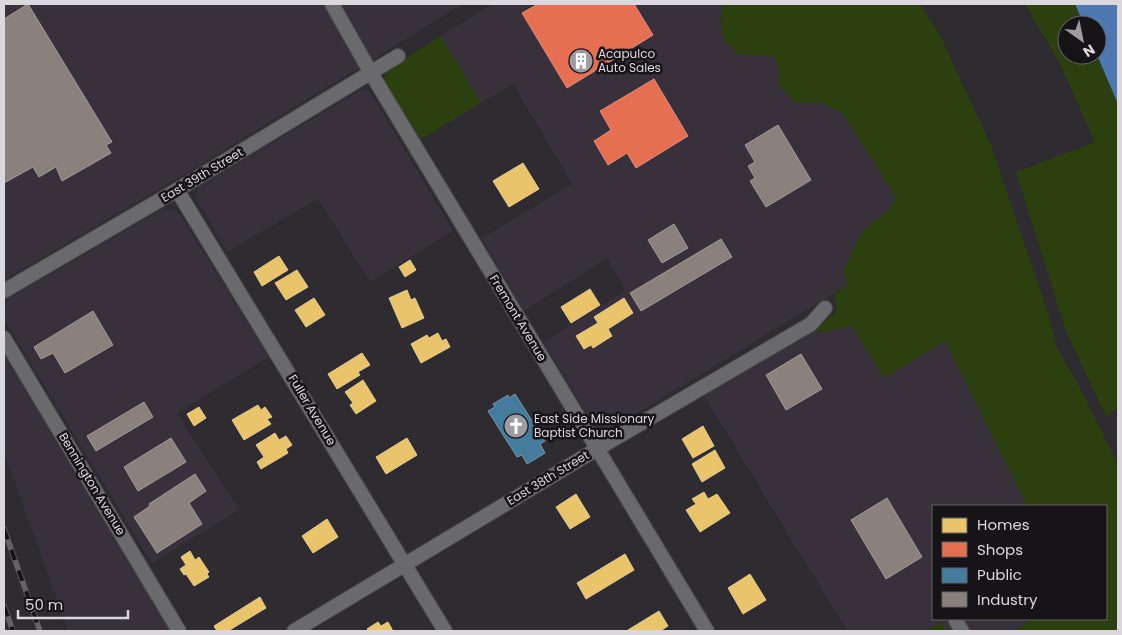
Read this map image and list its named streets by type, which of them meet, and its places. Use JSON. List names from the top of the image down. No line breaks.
{"streets":{"street":["East 39th Street","Fremont Avenue","Fuller Avenue","East 38th Street","Bennington Avenue"]},"crossings":[["East 39th Street","Fremont Avenue"],["East 39th Street","Fuller Avenue"],["Fremont Avenue","East 38th Street"],["Fuller Avenue","East 38th Street"]],"places":{"building":["Acapulco Auto Sales"],"church":["East Side Missionary Baptist Church"]},"legend":["Homes","Shops","Public","Industry"],"scale_bar":"50 m","north":"bottom right"}
